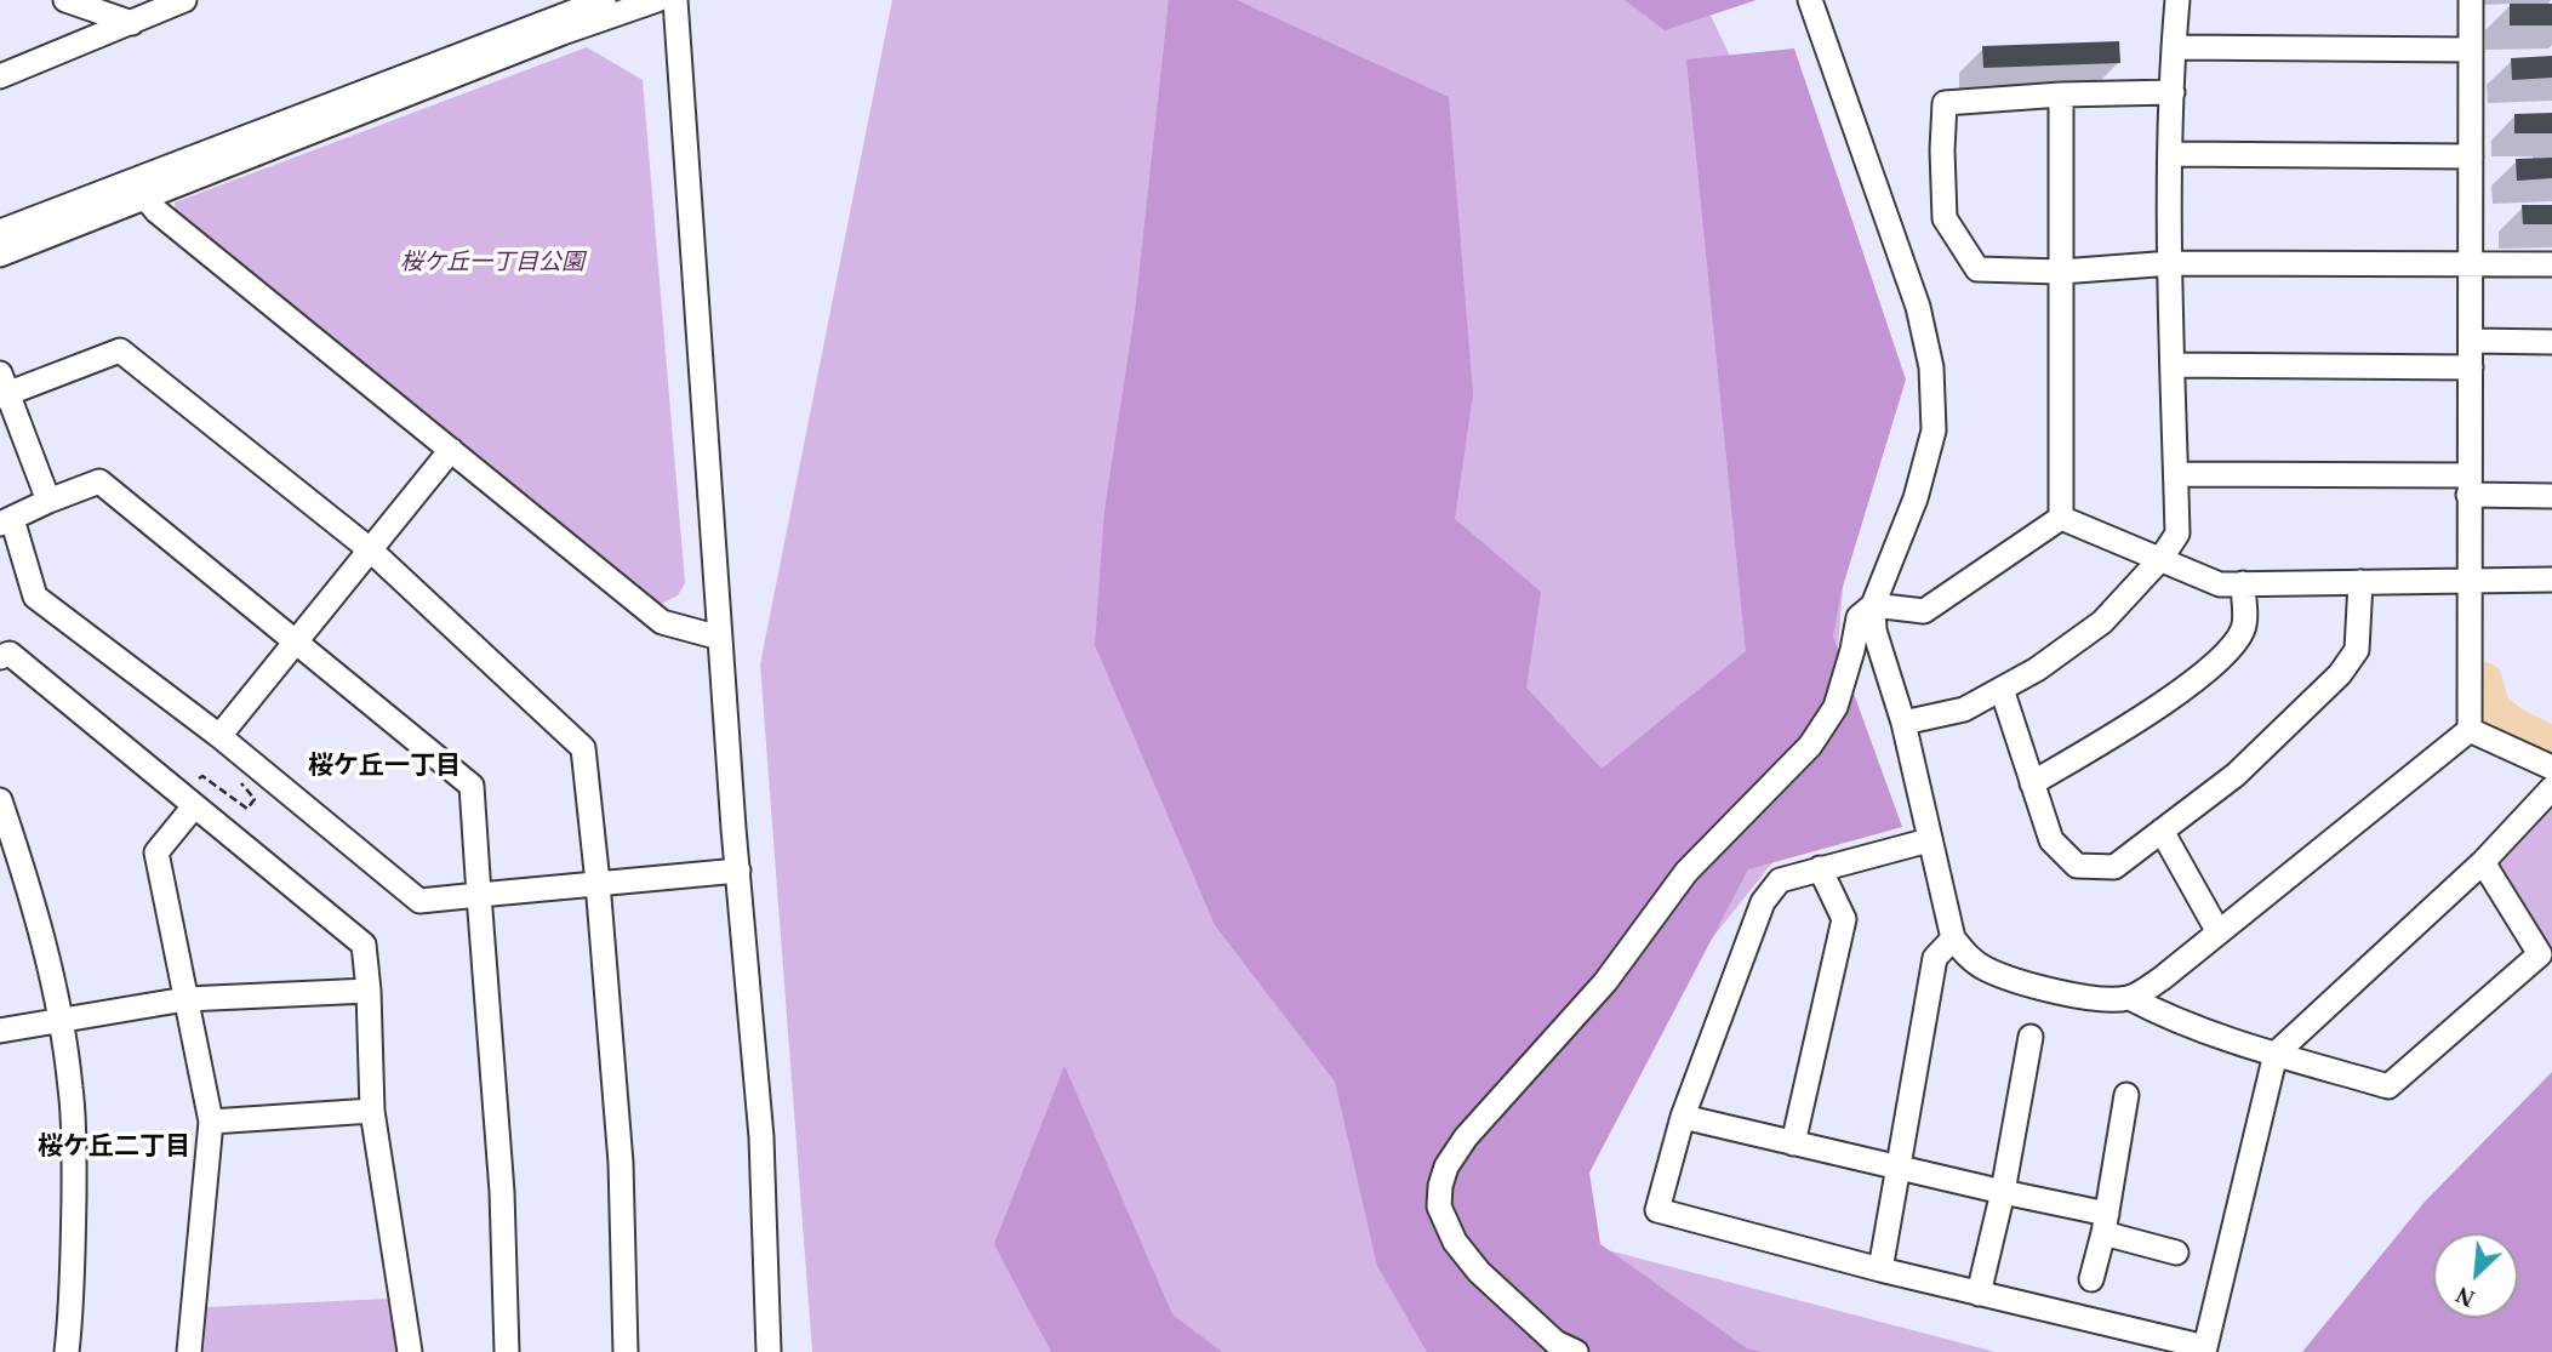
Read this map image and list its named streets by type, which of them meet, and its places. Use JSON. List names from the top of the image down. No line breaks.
{"districts":["桜ケ丘一丁目","桜ケ丘二丁目"],"parks":["桜ケ丘一丁目公園"],"north":"bottom left"}
